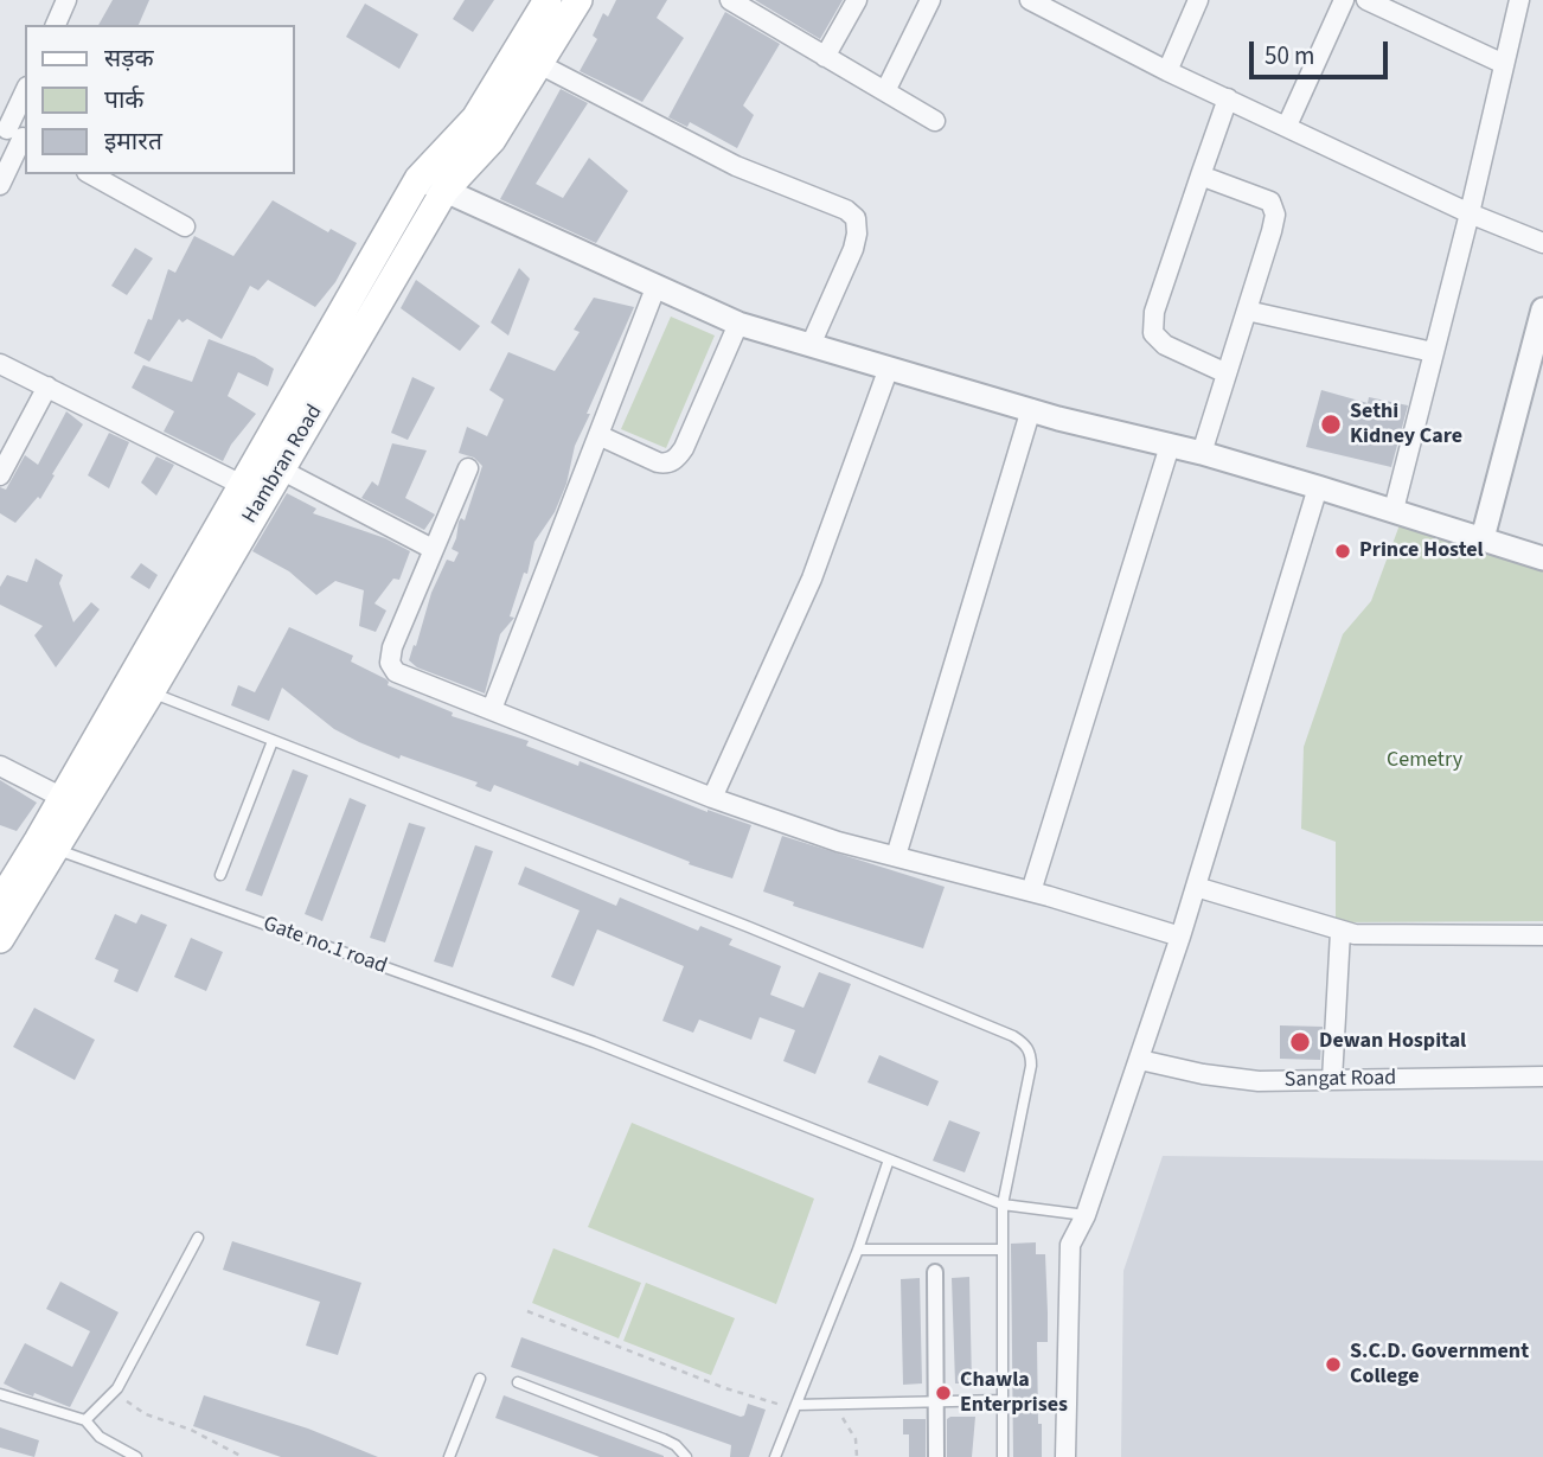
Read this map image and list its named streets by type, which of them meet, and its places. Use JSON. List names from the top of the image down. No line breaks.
{"streets":{"main road":["Hambran Road"],"street":["Sangat Road"],"lane":["Gate no.1 road"]},"crossings":[["Hambran Road","Gate no.1 road"]],"parks":["Cemetry"],"places":["Sethi Kidney Care","Prince Hostel","Dewan Hospital","S.C.D. Government College","Chawla Enterprises"],"legend":["सड़क","पार्क","इमारत"],"scale_bar":"50 m"}
